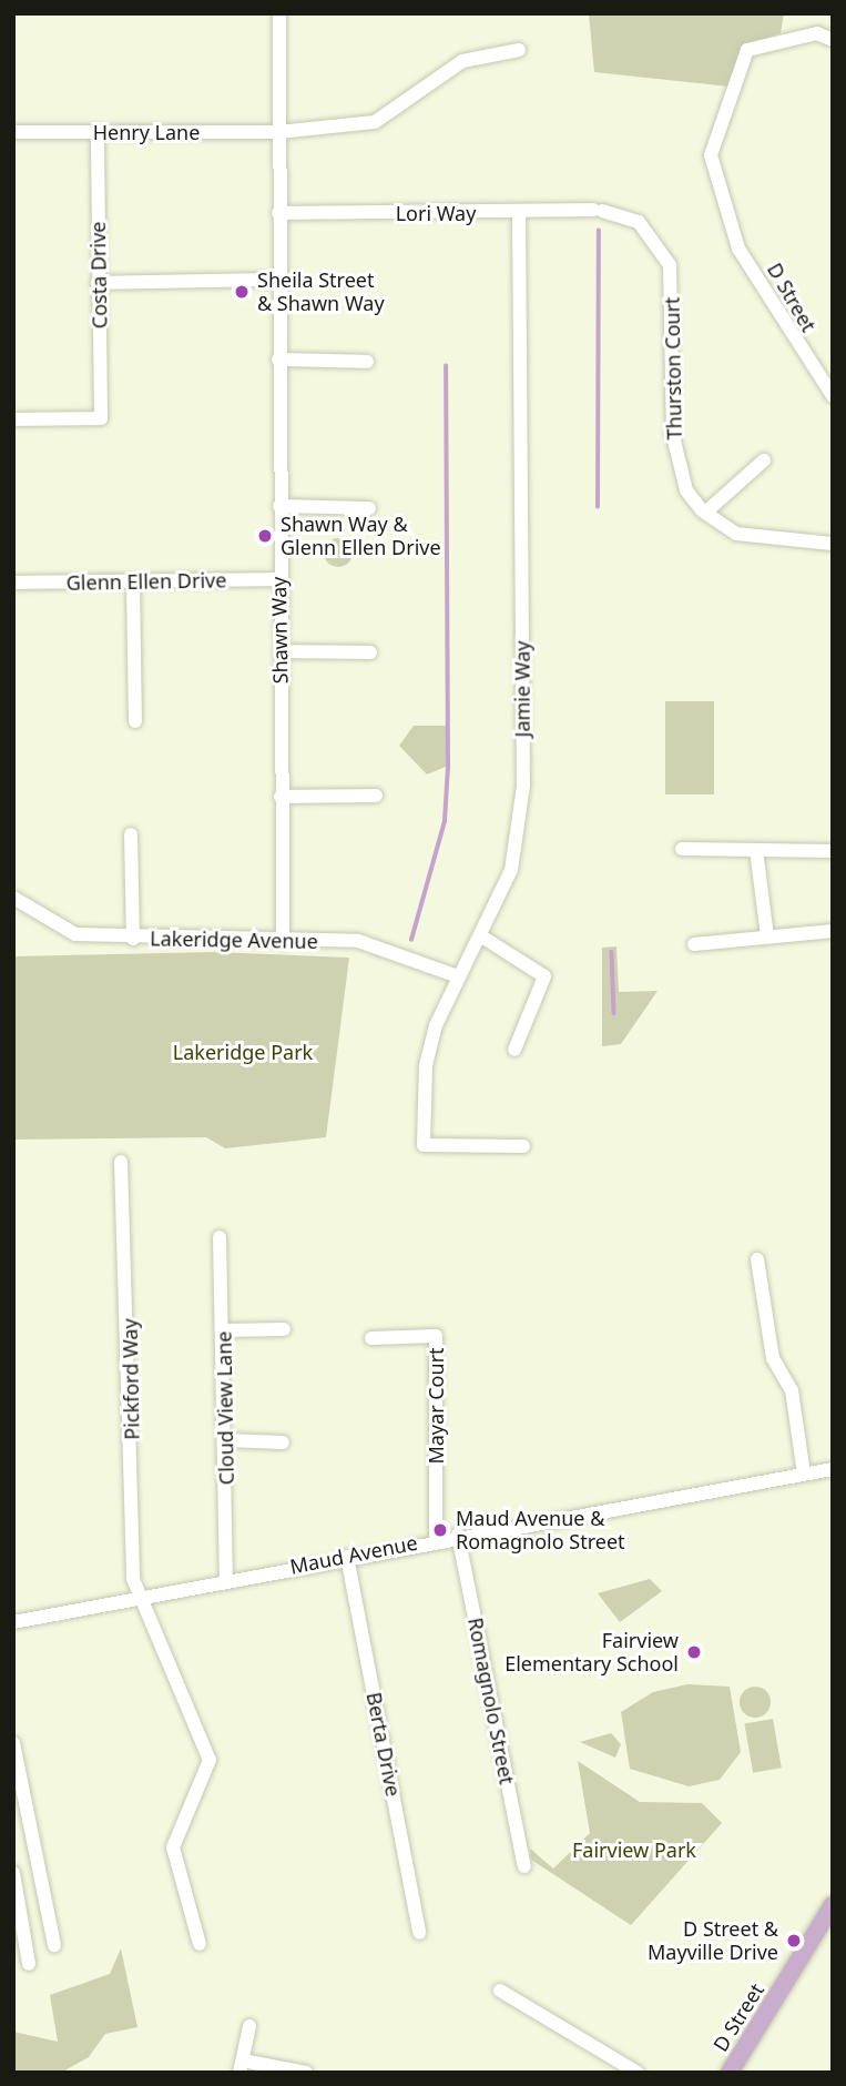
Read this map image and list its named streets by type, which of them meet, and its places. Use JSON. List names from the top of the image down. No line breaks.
{"streets":{"main road":["D Street"],"street":["Henry Lane","Lori Way","Costa Drive","Thurston Court","Glenn Ellen Drive","Shawn Way","Jamie Way","Lakeridge Avenue","Pickford Way","Mayar Court","Cloud View Lane","Maud Avenue","Romagnolo Street","Berta Drive"]},"crossings":[["Henry Lane","Costa Drive"],["Henry Lane","Shawn Way"],["Lori Way","Thurston Court"],["Lori Way","Shawn Way"],["Lori Way","Jamie Way"],["Glenn Ellen Drive","Shawn Way"],["Shawn Way","Lakeridge Avenue"],["Jamie Way","Lakeridge Avenue"],["Pickford Way","Maud Avenue"],["Mayar Court","Maud Avenue"],["Cloud View Lane","Maud Avenue"],["Maud Avenue","Romagnolo Street"],["Maud Avenue","Berta Drive"]],"parks":["Lakeridge Park","Fairview Park"],"places":["Sheila Street & Shawn Way","Shawn Way & Glenn Ellen Drive","Maud Avenue & Romagnolo Street","Fairview Elementary School","D Street & Mayville Drive"]}
